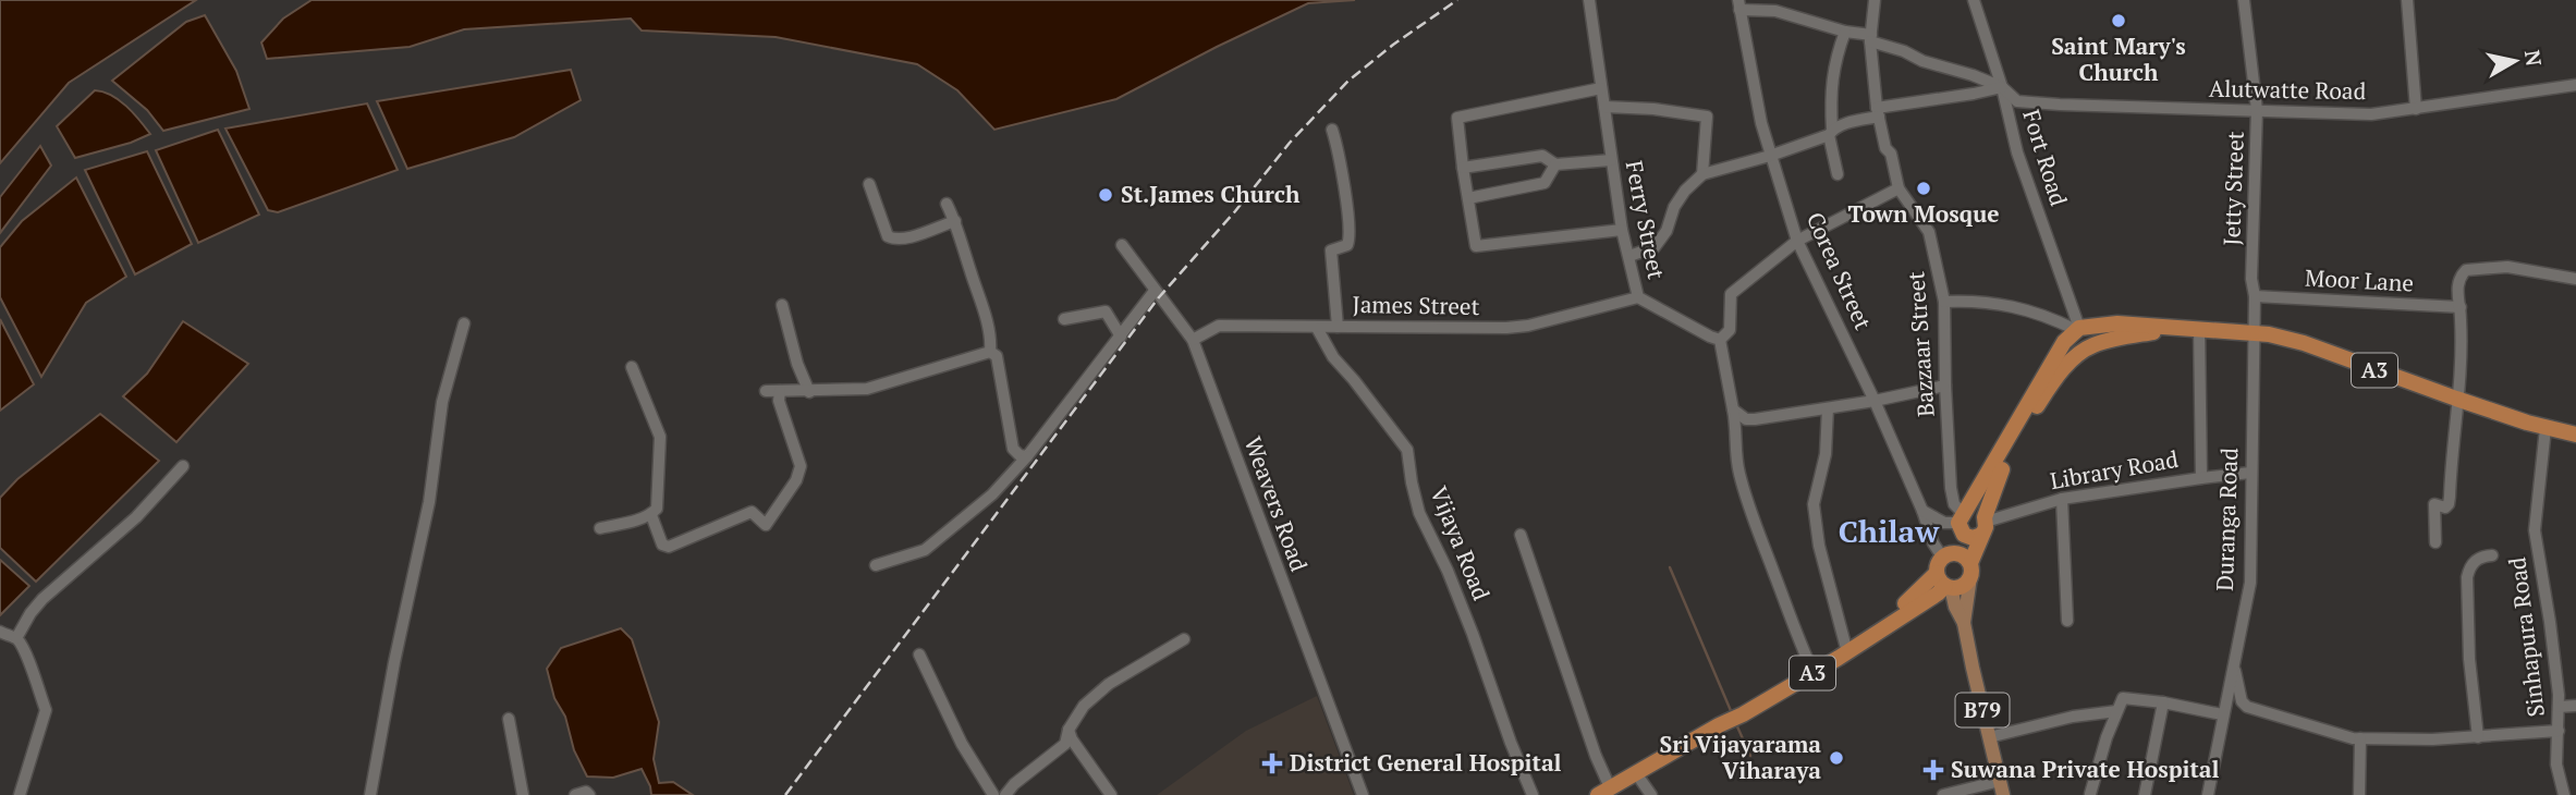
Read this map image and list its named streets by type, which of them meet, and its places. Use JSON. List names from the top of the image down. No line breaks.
{"streets":{"highway":["A3"],"main road":["B79"],"street":["Alutwatte Road","Fort Road","Jetty Street","Ferry Street","Corea Street","Moor Lane","James Street","Bazzaar Street","Library Road","Weavers Road","Duranga Road","Vijaya Road","Sinhapura Road"]},"crossings":[["Alutwatte Road","Fort Road"],["Alutwatte Road","Jetty Street"],["Alutwatte Road","Corea Street"],["Alutwatte Road","Bazzaar Street"],["Fort Road","A3"],["Jetty Street","Moor Lane"],["Jetty Street","A3"],["Jetty Street","Duranga Road"],["Ferry Street","James Street"],["Corea Street","A3"],["Corea Street","B79"],["James Street","Weavers Road"],["James Street","Vijaya Road"],["A3","Library Road"],["A3","Duranga Road"],["A3","Sinhapura Road"],["A3","B79"],["Library Road","Duranga Road"]],"districts":["Chilaw"],"places":{"other":["Saint Mary's Church","Town Mosque","St.James Church","Sri Vijayarama Viharaya"],"health":["District General Hospital","Suwana Private Hospital"]},"north":"right"}
